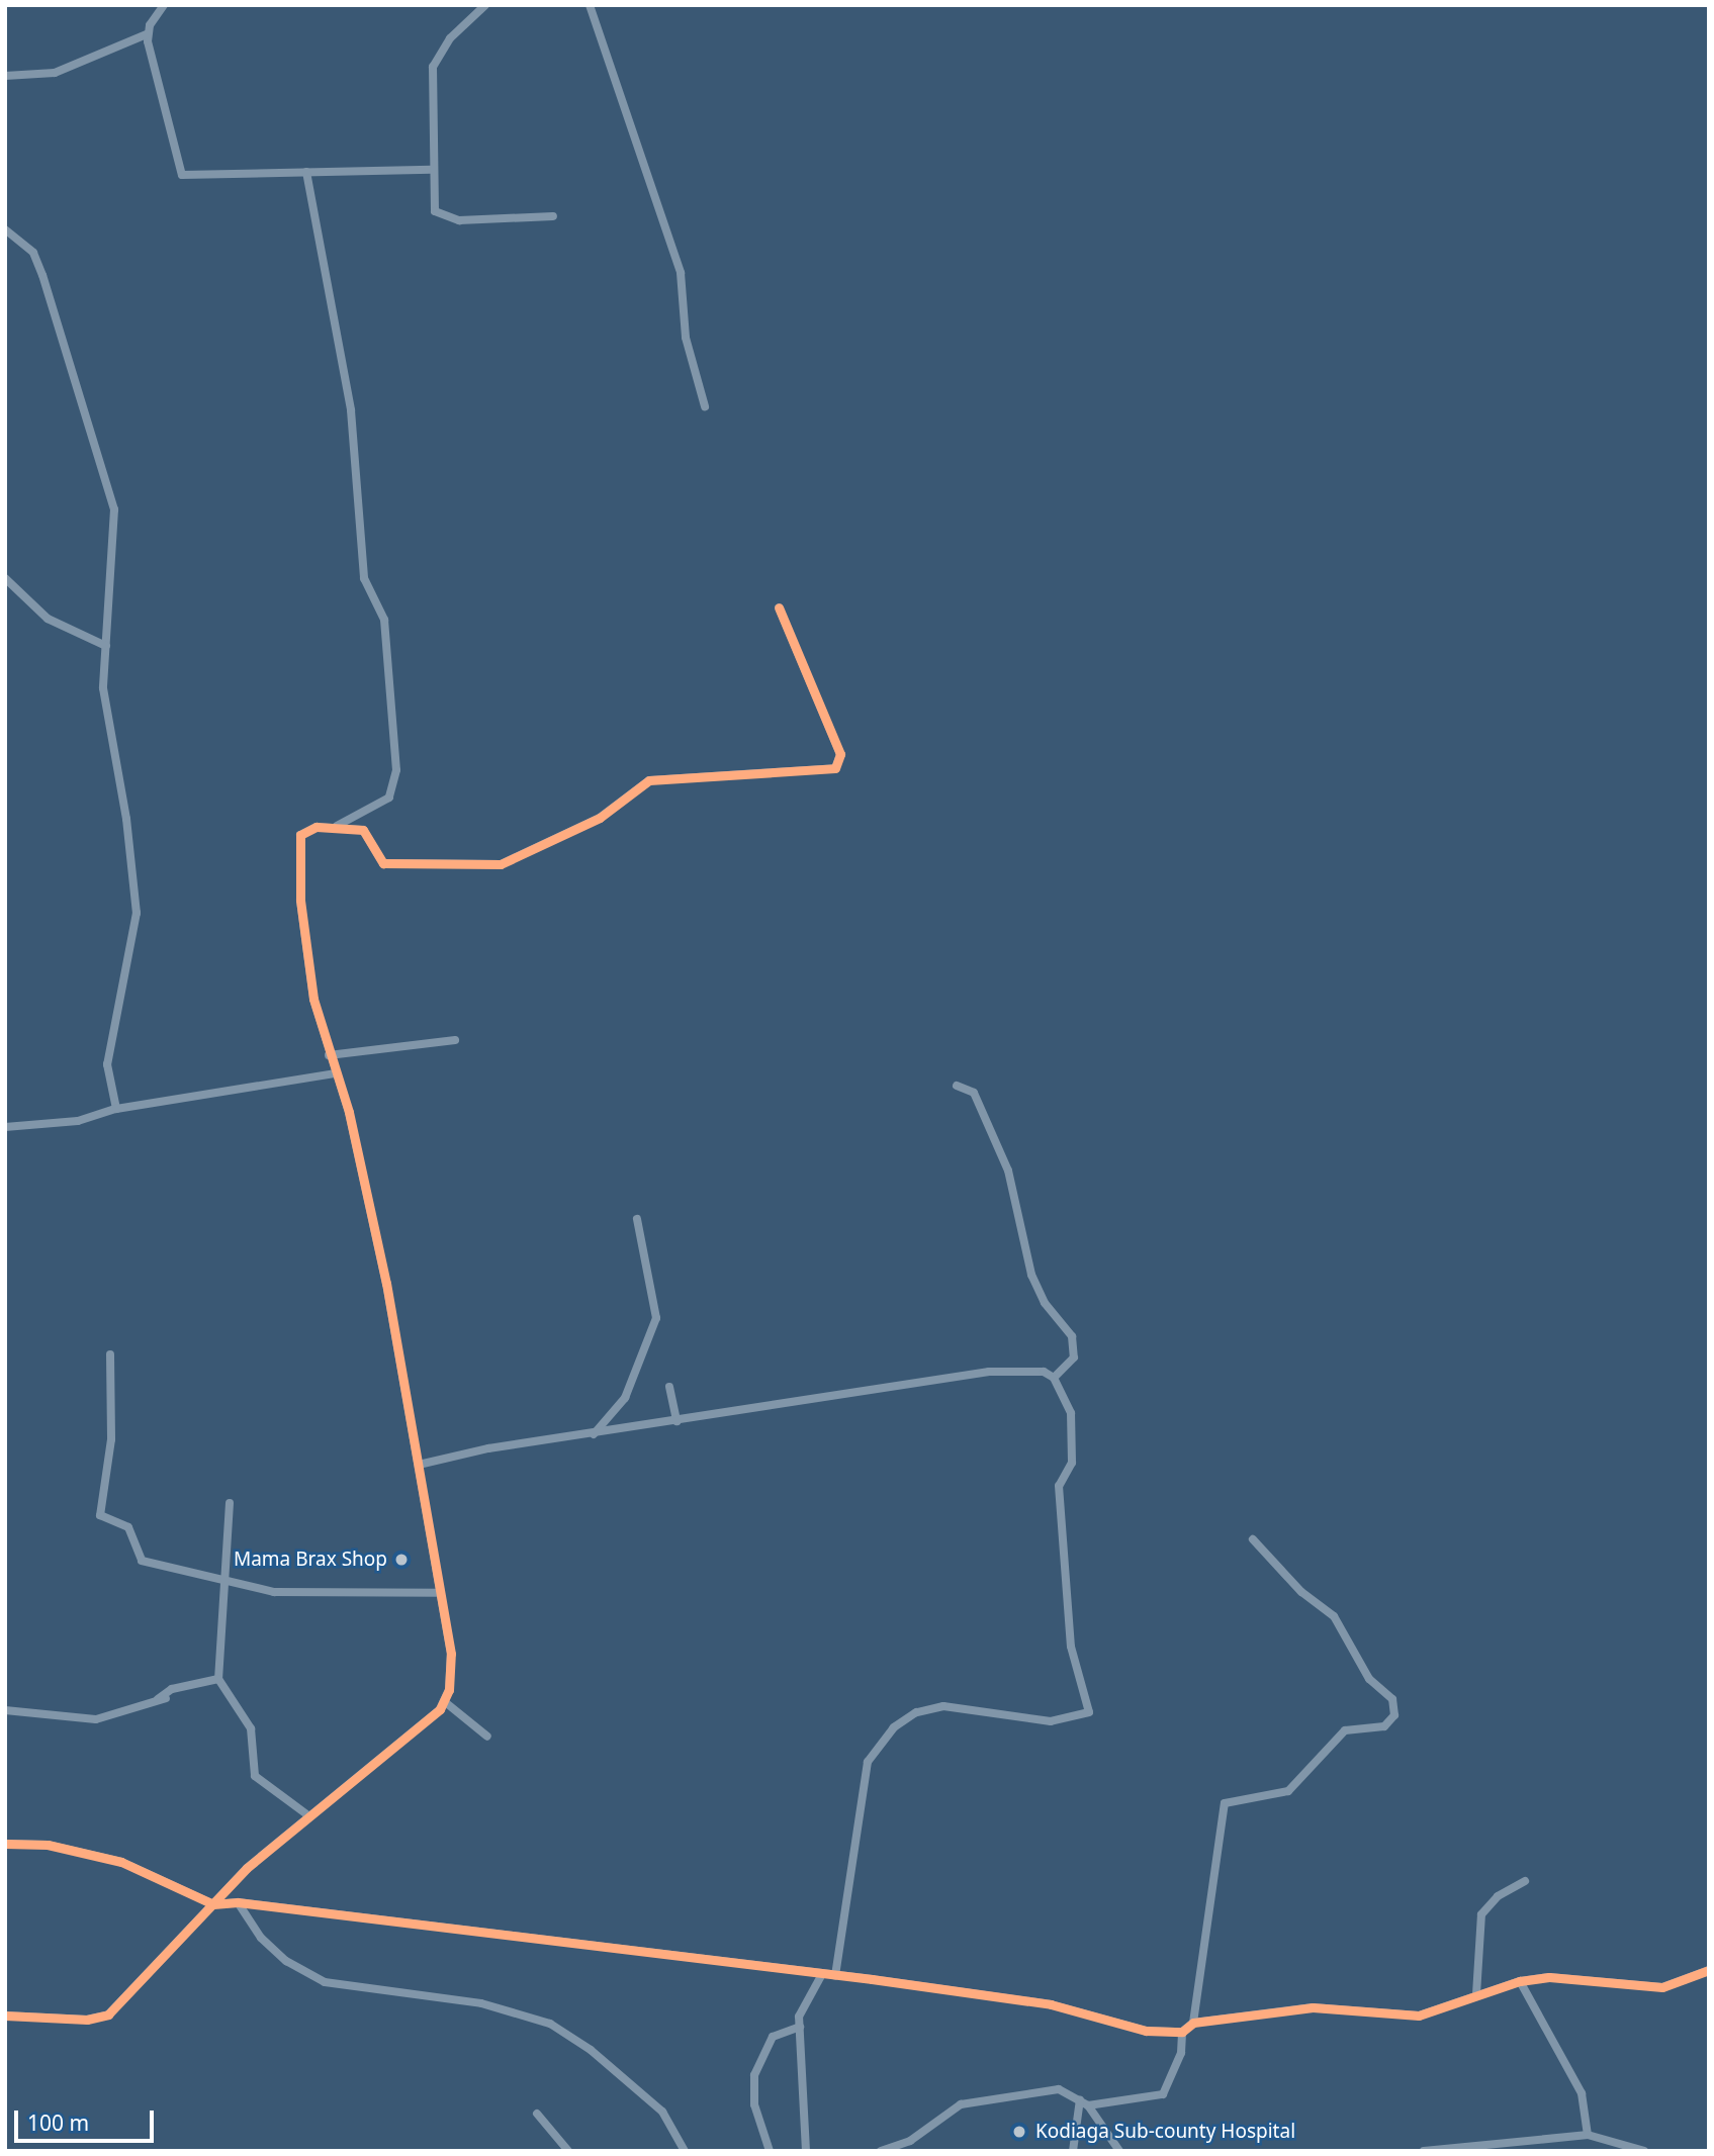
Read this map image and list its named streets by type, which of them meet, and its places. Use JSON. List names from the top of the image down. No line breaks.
{"places":["Mama Brax Shop","Kodiaga Sub-county Hospital"],"scale_bar":"100 m"}
